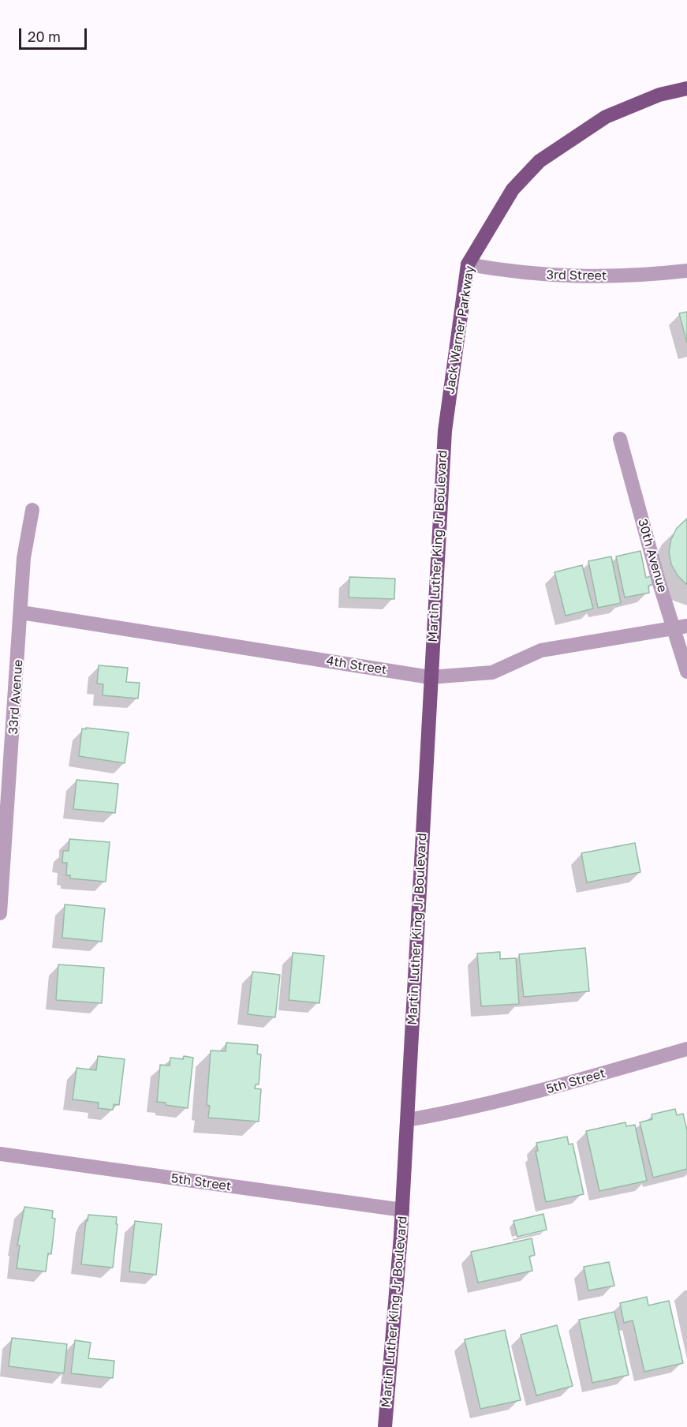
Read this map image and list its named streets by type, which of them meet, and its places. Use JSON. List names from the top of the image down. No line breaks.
{"streets":{"main road":["Jack Warner Parkway","Martin Luther King Jr Boulevard"],"street":["3rd Street","30th Avenue","4th Street","33rd Avenue","5th Street"]},"crossings":[["3rd Street","Jack Warner Parkway"],["Jack Warner Parkway","Martin Luther King Jr Boulevard"],["Martin Luther King Jr Boulevard","4th Street"],["Martin Luther King Jr Boulevard","5th Street"],["30th Avenue","4th Street"],["4th Street","33rd Avenue"]],"scale_bar":"20 m"}
